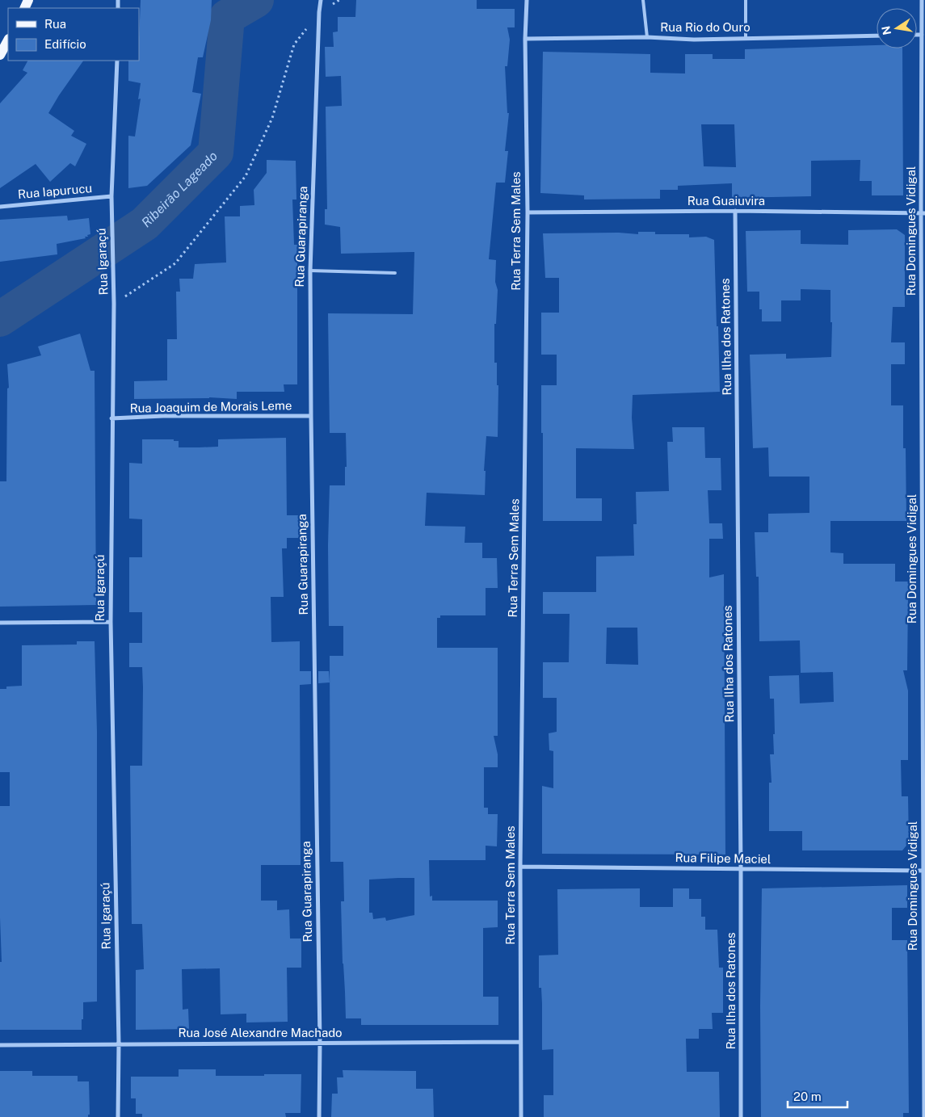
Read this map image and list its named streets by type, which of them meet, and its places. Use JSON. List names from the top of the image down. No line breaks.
{"streets":{"street":["Rua Rio do Ouro","Rua Iapurucu","Rua Guaiuvira","Rua Terra Sem Males","Rua Domingues Vidigal","Rua Guarapiranga","Rua Igaraçú","Rua Ilha dos Ratones","Rua Joaquim de Morais Leme","Rua Filipe Maciel","Rua José Alexandre Machado"]},"crossings":[["Rua Rio do Ouro","Rua Terra Sem Males"],["Rua Iapurucu","Rua Igaraçú"],["Rua Guaiuvira","Rua Terra Sem Males"],["Rua Guaiuvira","Rua Domingues Vidigal"],["Rua Guaiuvira","Rua Ilha dos Ratones"],["Rua Terra Sem Males","Rua Filipe Maciel"],["Rua Terra Sem Males","Rua José Alexandre Machado"],["Rua Domingues Vidigal","Rua Filipe Maciel"],["Rua Guarapiranga","Rua Joaquim de Morais Leme"],["Rua Guarapiranga","Rua José Alexandre Machado"],["Rua Igaraçú","Rua Joaquim de Morais Leme"],["Rua Igaraçú","Rua José Alexandre Machado"],["Rua Ilha dos Ratones","Rua Filipe Maciel"]],"water":["Ribeirão Lageado"],"legend":["Rua","Edifício"],"scale_bar":"20 m","north":"left"}
